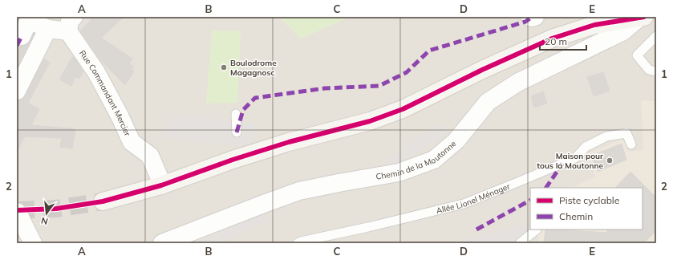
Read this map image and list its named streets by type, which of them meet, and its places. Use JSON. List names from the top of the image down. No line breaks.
{"streets":{"street":["Rue Commandant Mercier","Chemin de la Moutonne"],"lane":["Allée Lionel Ménager"]},"places":["Boulodrome Magagnosc","Maison pour tous la Moutonne"],"legend":["Piste cyclable","Chemin"],"scale_bar":"20 m","north":"bottom","grid":{"columns":["A","B","C","D","E"],"rows":["1","2"]}}
